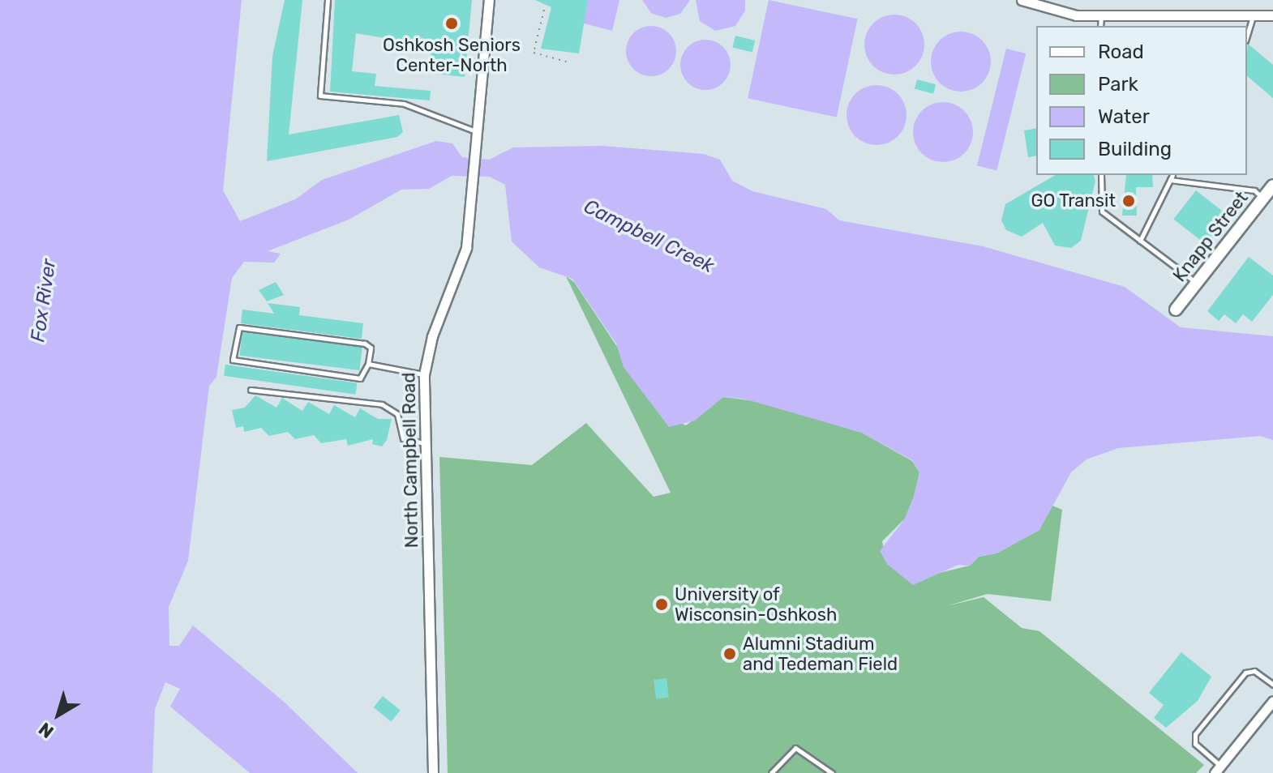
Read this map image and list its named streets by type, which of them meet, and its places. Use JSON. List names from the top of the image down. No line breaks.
{"streets":{"street":["Knapp Street","North Campbell Road"]},"water":["Campbell Creek","Fox River"],"places":["Oshkosh Seniors Center-North","GO Transit","University of Wisconsin-Oshkosh","Alumni Stadium and Tedeman Field"],"legend":["Road","Park","Water","Building"],"north":"bottom left"}
